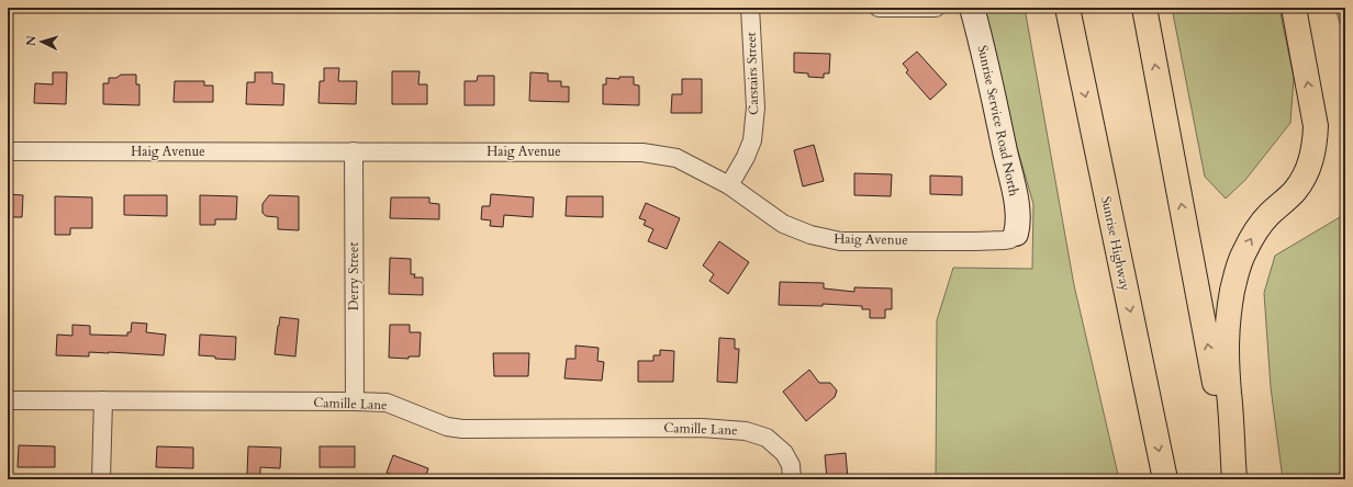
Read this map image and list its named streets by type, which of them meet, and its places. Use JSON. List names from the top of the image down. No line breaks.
{"streets":{"highway":["Sunrise Highway"],"street":["Carstairs Street","Sunrise Service Road North","Haig Avenue","Derry Street","Camille Lane"]},"crossings":[["Carstairs Street","Haig Avenue"],["Sunrise Service Road North","Haig Avenue"],["Haig Avenue","Derry Street"],["Derry Street","Camille Lane"]],"north":"left"}
